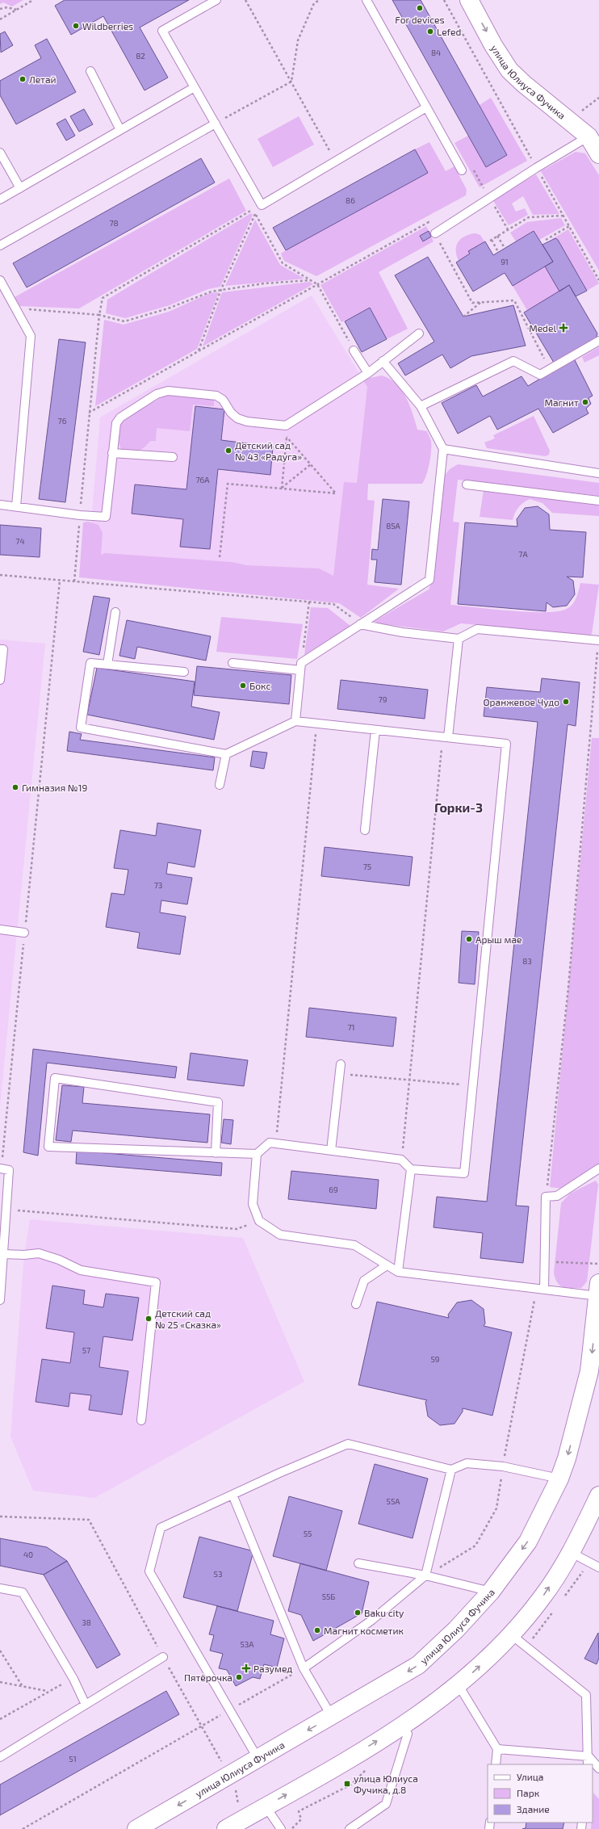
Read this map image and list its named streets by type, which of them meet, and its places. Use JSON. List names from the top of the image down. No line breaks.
{"streets":{"main road":["улица Юлиуса Фучика"]},"one_way":["улица Юлиуса Фучика"],"districts":["Горки-3"],"places":{"other":["For devices","Wildberries","Lefed","Летай","Магнит","Детский сад № 43 «Радуга»","Бокс","Оранжевое Чудо","Гимназия №19","Арыш мае","Детский сад № 25 «Сказка»","Baku city","Магнит косметик","Пятёрочка"],"health":["Medel","Разумед"],"transit":["улица Юлиуса Фучика, д.8"]},"house_numbers":["84","82","86","78","91","76","76А","85А","74","7А","79","75","73","83","71","69","57","59","55А","55","40","53","55Б","38","53А","51"],"legend":["Улица","Парк","Здание"]}
